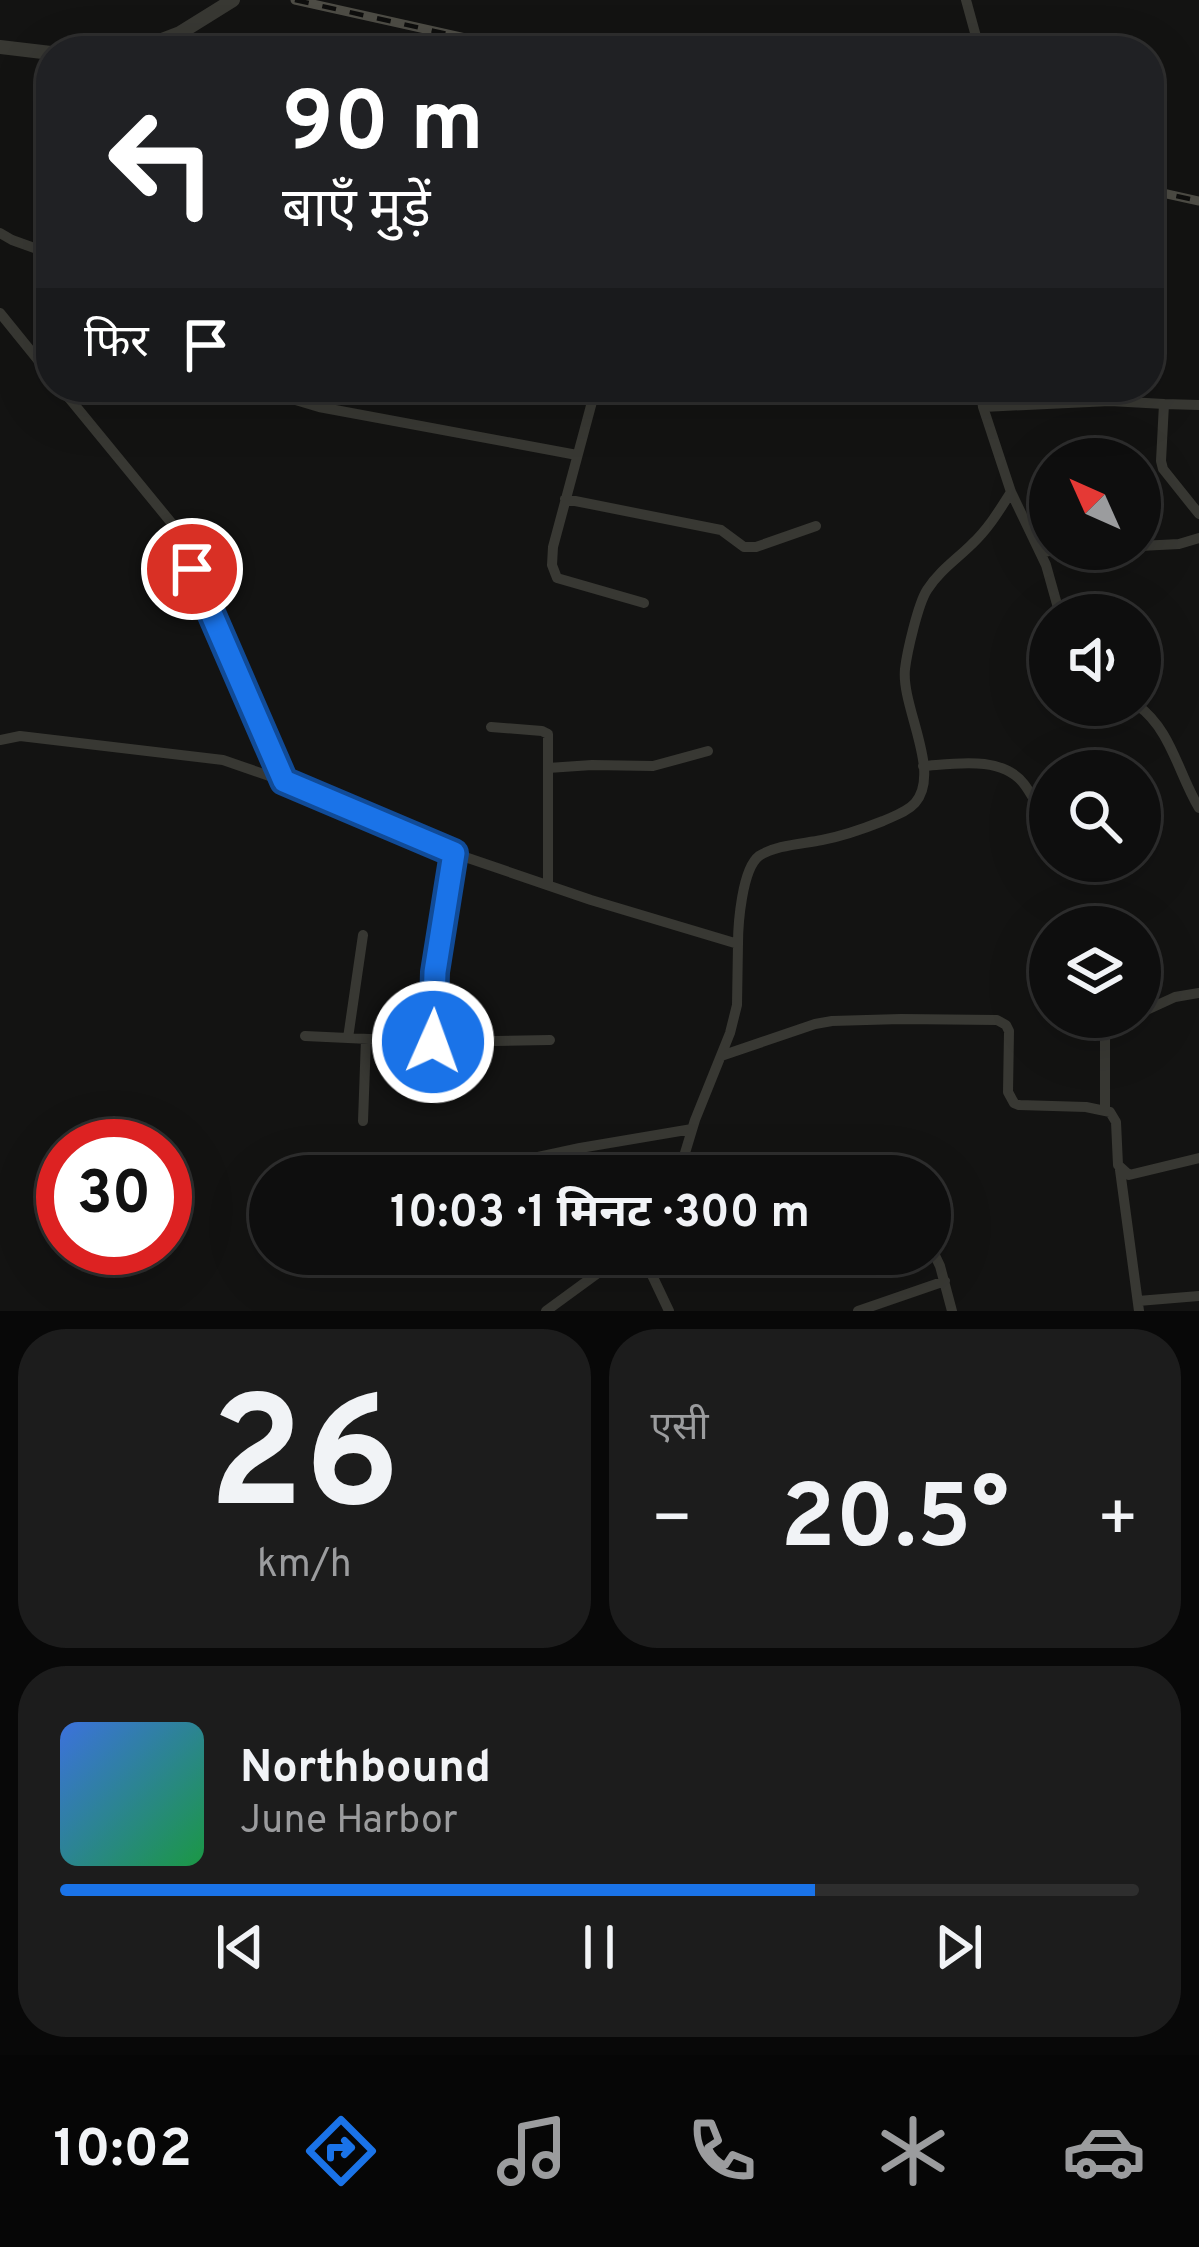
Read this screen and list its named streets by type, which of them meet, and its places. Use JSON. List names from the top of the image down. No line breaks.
{"north":"top left","page":{"turn":["90 m","बाएँ मुड़ें"],"then":"फिर","limit":"30","trip":"10:03 · 1 मिनट · 300 m","tile":[["26","km/h"],"एसी"],"heat":["−","20.5°","+"],"song":["Northbound","June Harbor"],"tabs":"10:02"}}
